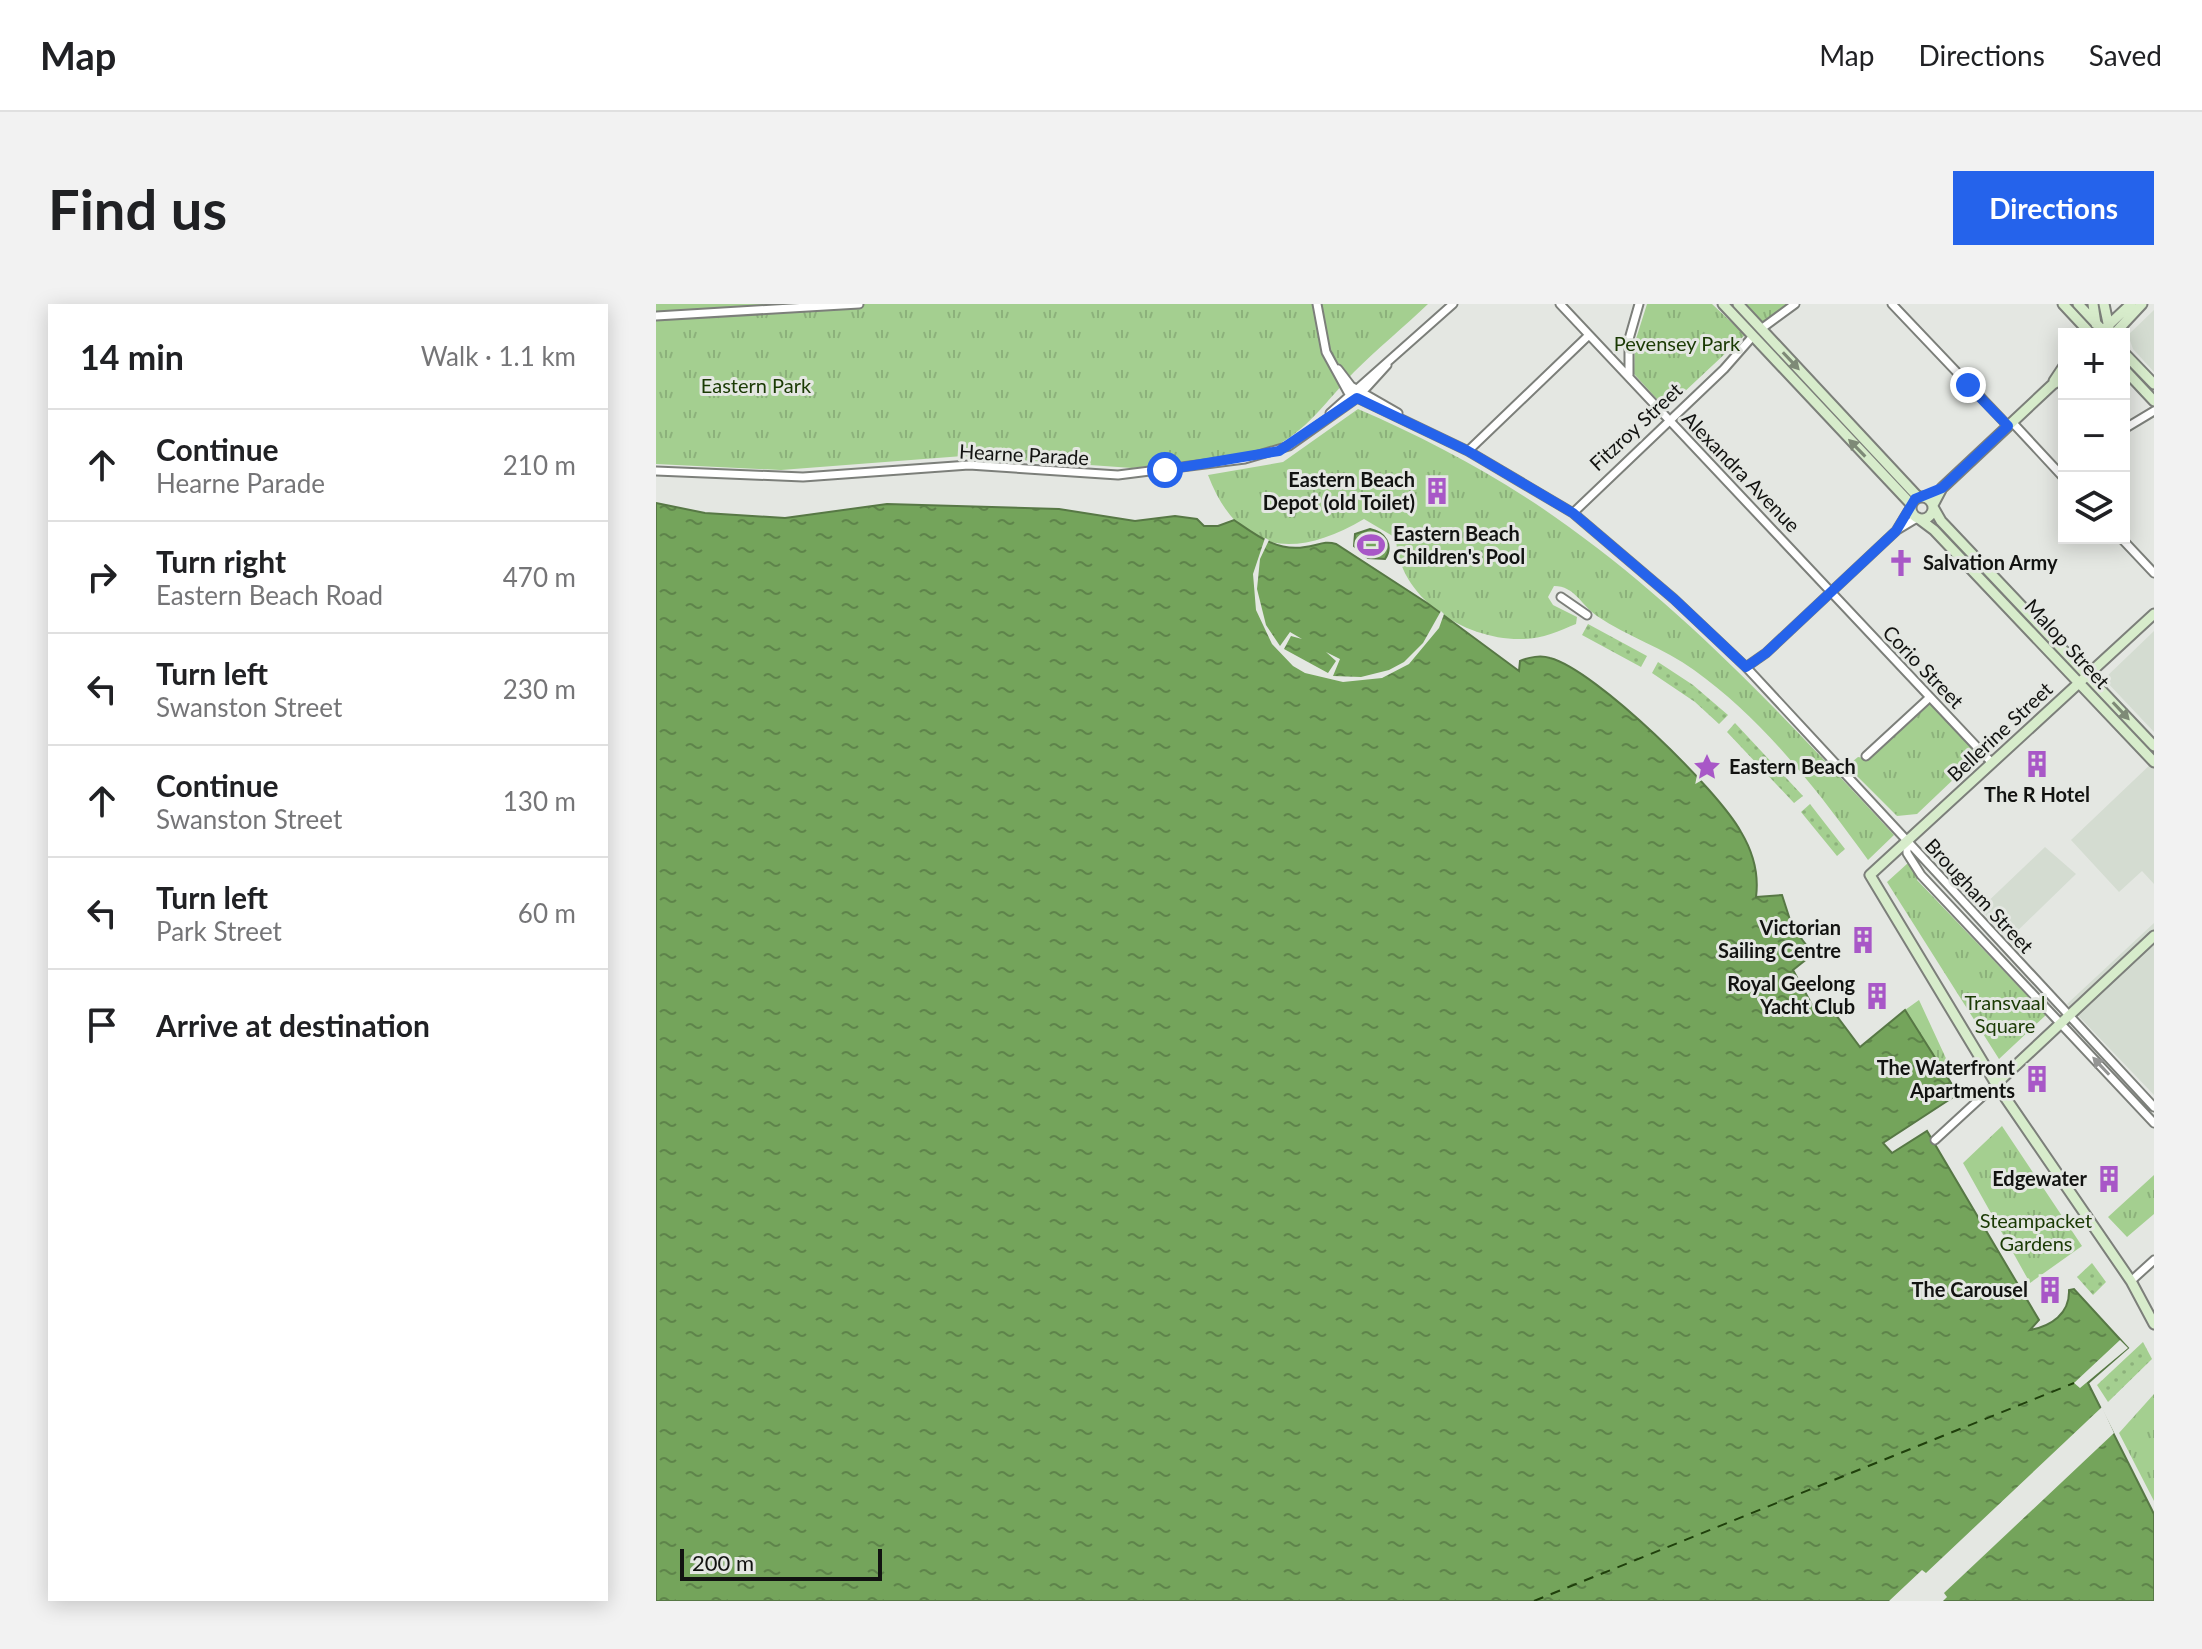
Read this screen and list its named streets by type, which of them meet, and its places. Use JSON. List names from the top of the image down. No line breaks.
{"streets":{"street":["Fitzroy Street","Hearne Parade","Alexandra Avenue","Malop Street","Corio Street","Bellerine Street","Brougham Street"]},"crossings":[["Fitzroy Street","Alexandra Avenue"],["Alexandra Avenue","Corio Street"],["Malop Street","Bellerine Street"],["Corio Street","Bellerine Street"],["Bellerine Street","Brougham Street"]],"parks":["Pevensey Park","Eastern Park","Transvaal Square","Steampacket Gardens"],"places":{"building":["Eastern Beach Depot (old Toilet)","The R Hotel","Victorian Sailing Centre","Royal Geelong Yacht Club","The Waterfront Apartments","Edgewater","The Carousel"],"sports":["Eastern Beach Children's Pool"],"church":["Salvation Army"],"place":["Eastern Beach"]},"scale_bar":"200 m","page":{"header":"Map","nav":["Map","Directions","Saved"],"buttons":"Directions","title":"Find us","heading":["14 min","Walk · 1.1 km"],"map_buttons":["+","−"],"list":[["Continue","Hearne Parade","210 m"],["Turn right","Eastern Beach Road","470 m"],["Turn left","Swanston Street","230 m"],["Continue","Swanston Street","130 m"],["Turn left","Park Street","60 m"],"Arrive at destination"],"scale":"200 m"}}
